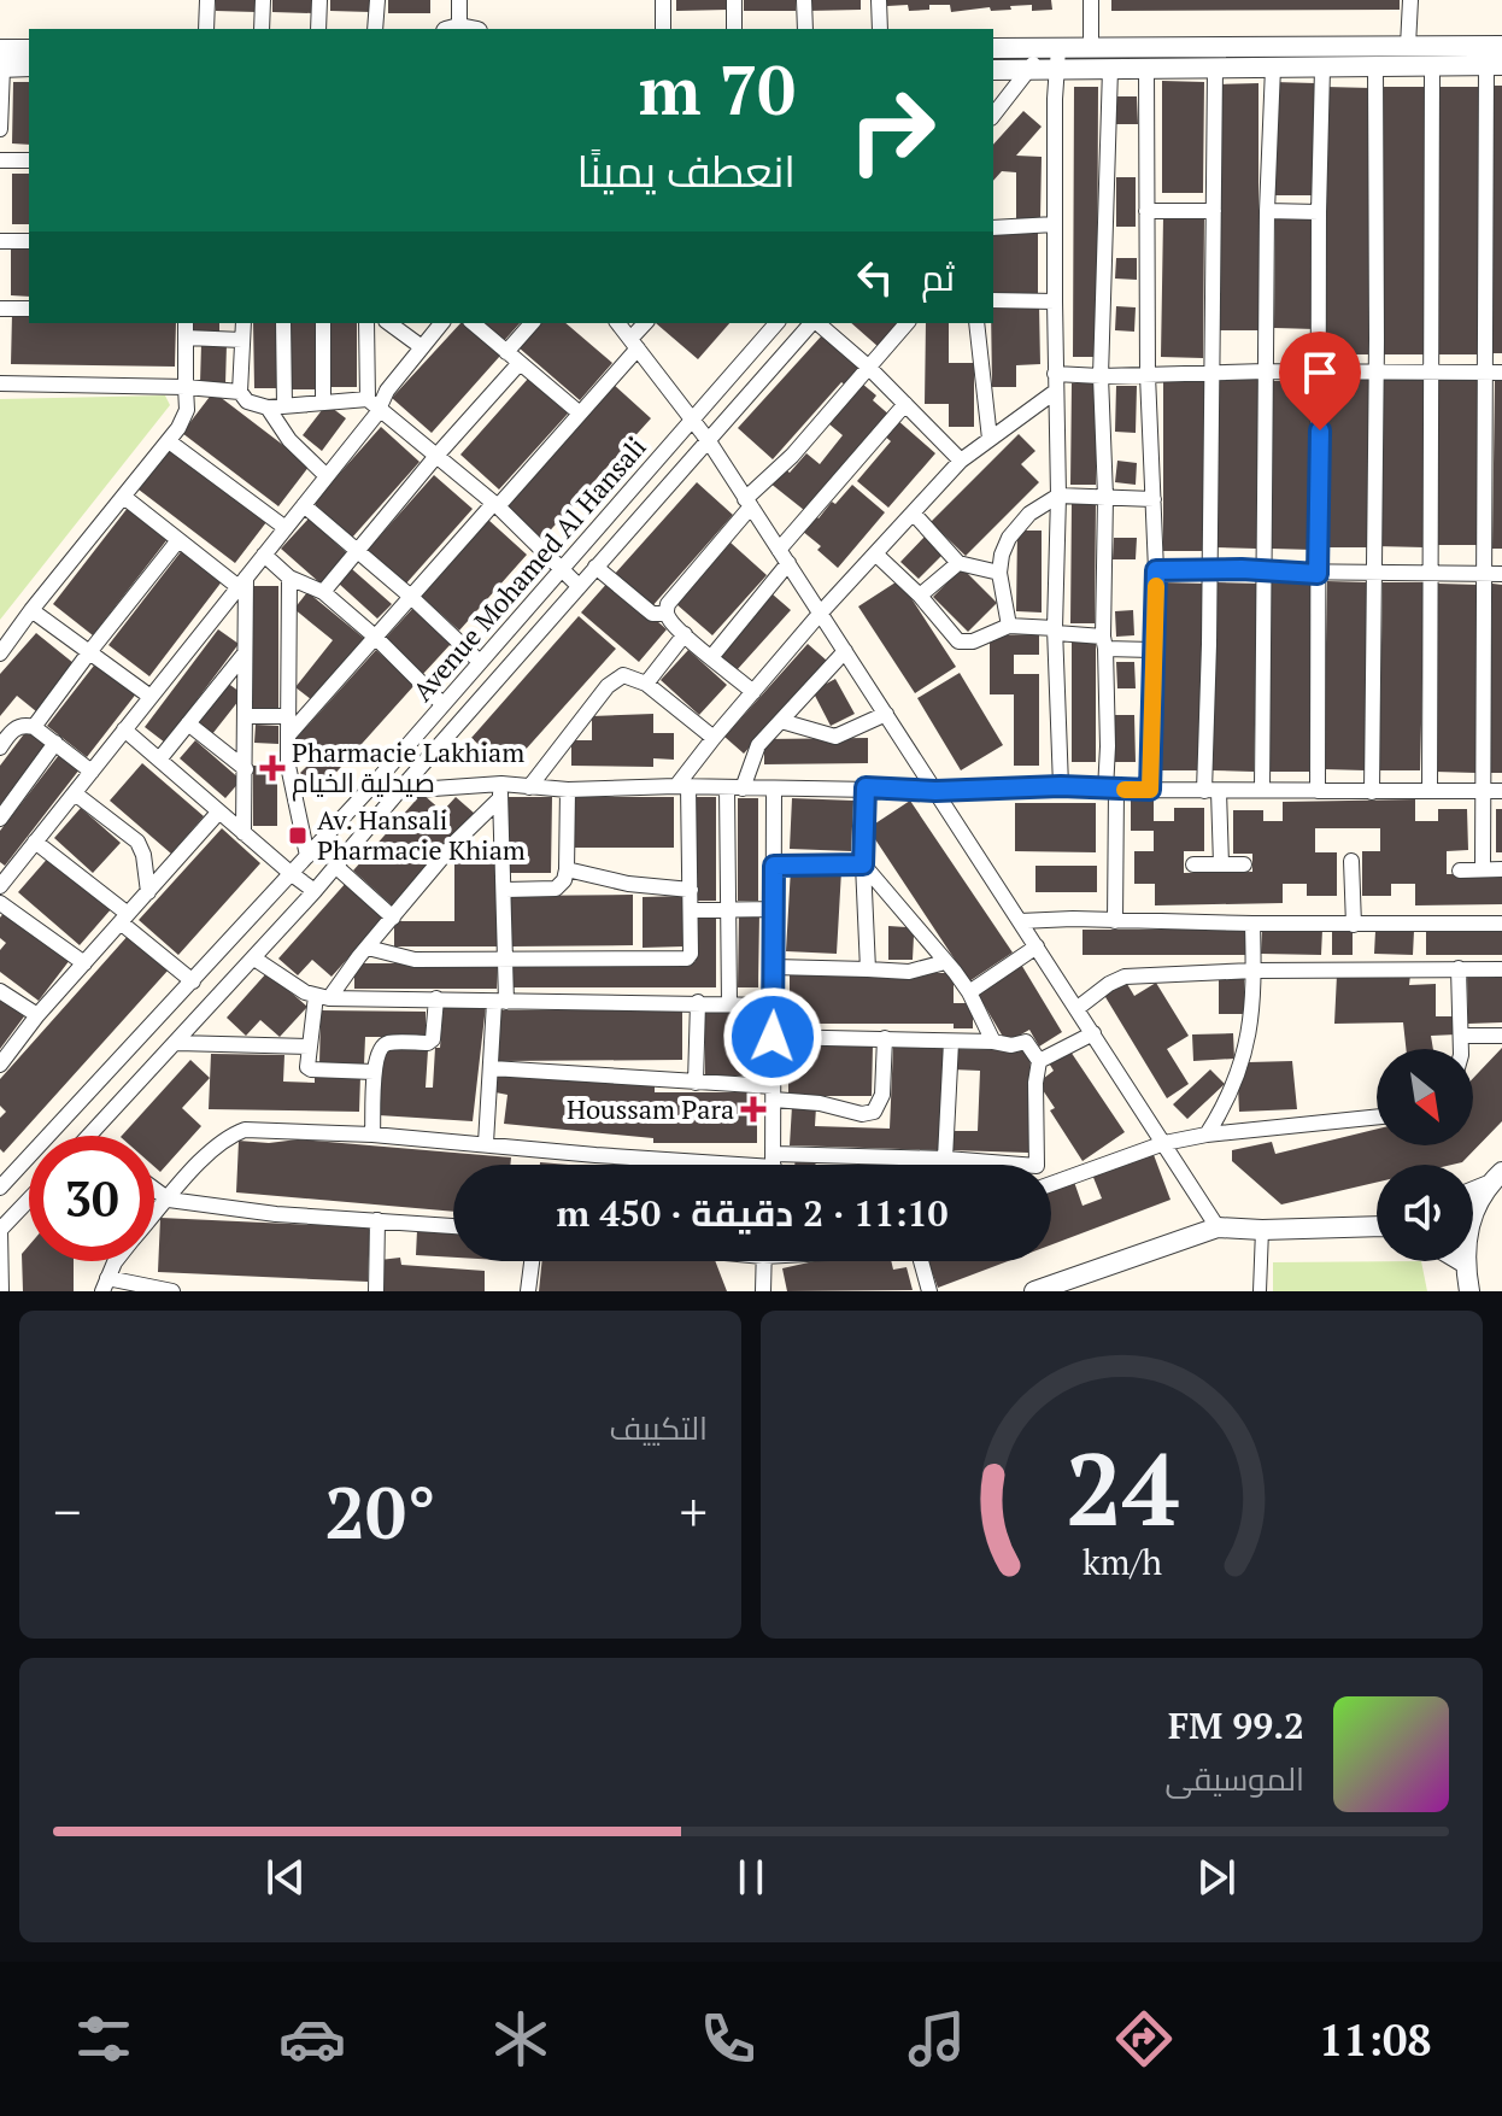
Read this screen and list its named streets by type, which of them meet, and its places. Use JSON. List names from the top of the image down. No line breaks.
{"streets":{"street":["Avenue Mohamed Al Hansali"]},"places":{"health":["Pharmacie Lakhiam صيدلية الخيام","Houssam Para"],"transit":["Av. Hansali Pharmacie Khiam"]},"north":"bottom right","page":{"turn":["70 m","انعطف يمينًا"],"then":"ثم","limit":"30","trip":"11:10 · 2 دقيقة · 450 m","tile":"التكييف","heat":["−","20°","+"],"song":["99.2 FM","الموسيقى"],"tabs":"11:08","gauge":["24","km/h"]}}
